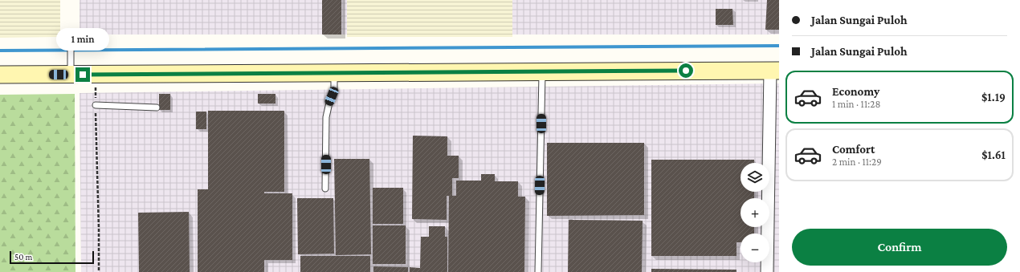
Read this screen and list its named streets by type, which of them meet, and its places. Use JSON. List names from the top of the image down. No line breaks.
{"scale_bar":"50 m","page":{"banner":["Jalan Sungai Puloh","Jalan Sungai Puloh"],"bubble":"1 min","list":[{"name":"Economy","note":"1 min · 11:28","value":"$1.19"},{"name":"Comfort","note":"2 min · 11:29","value":"$1.61"}],"map_buttons":["+","−"],"buttons":"Confirm","scale":"50 m"}}
